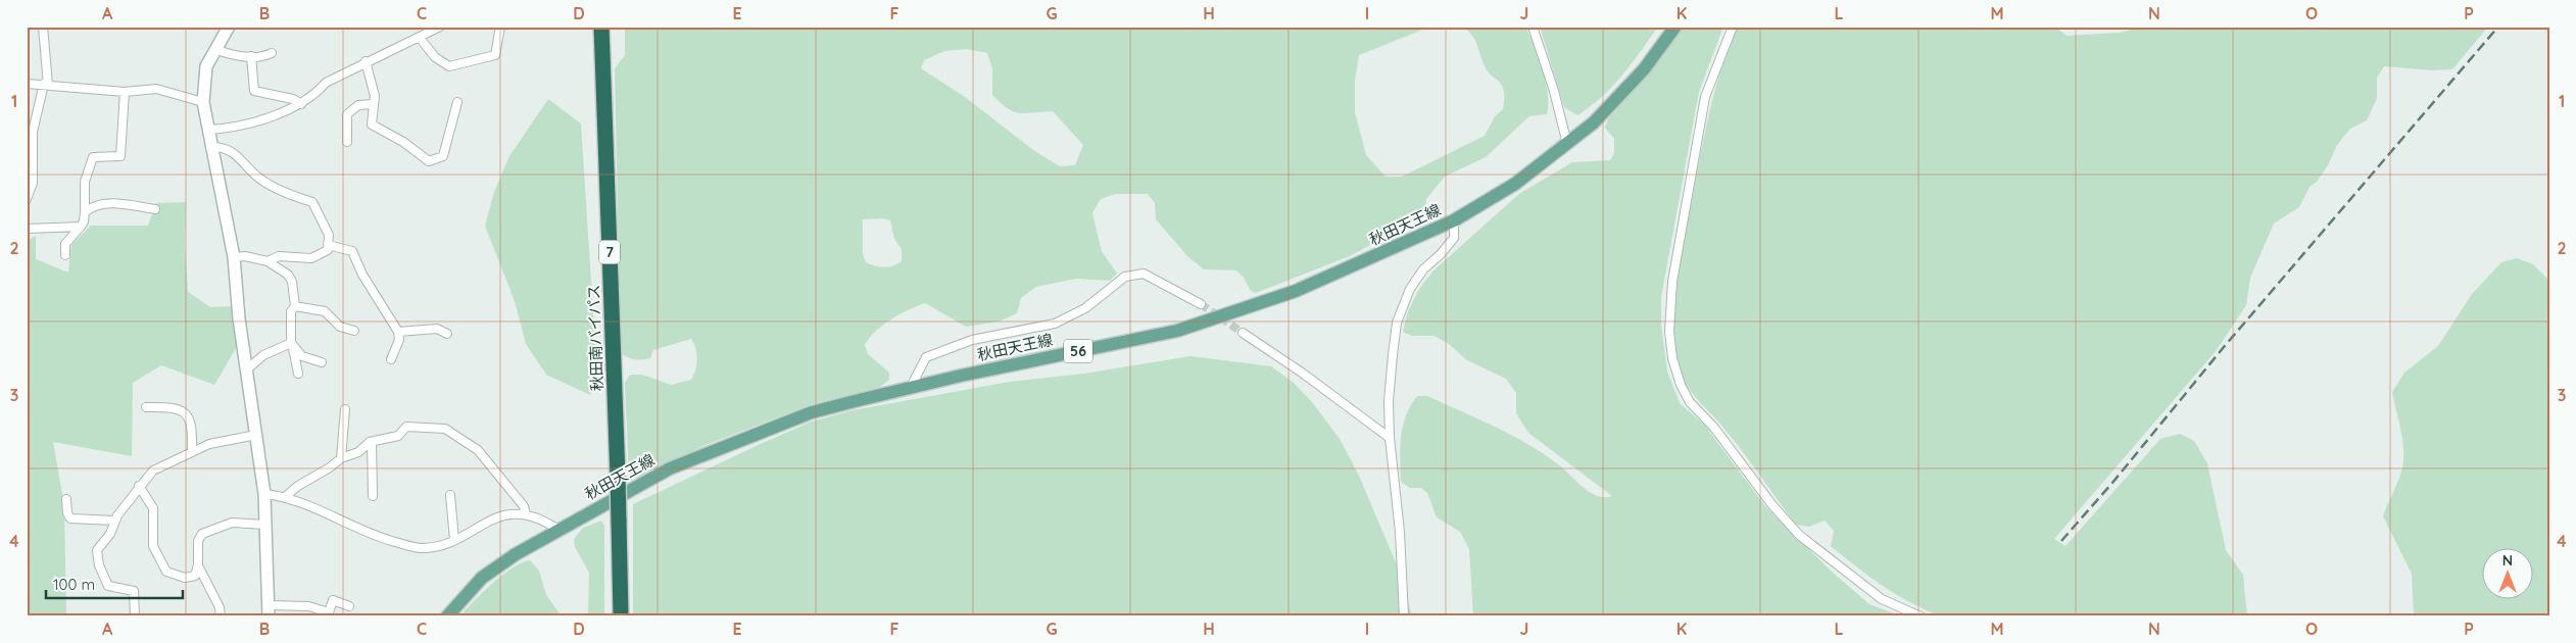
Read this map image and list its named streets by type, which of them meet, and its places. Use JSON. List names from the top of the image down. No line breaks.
{"streets":{"highway":["7","秋田南バイパス"],"main road":["秋田天王線","56"]},"scale_bar":"100 m","north":"top","grid":{"columns":["A","B","C","D","E","F","G","H","I","J","K","L","M","N","O","P"],"rows":["1","2","3","4"]}}
